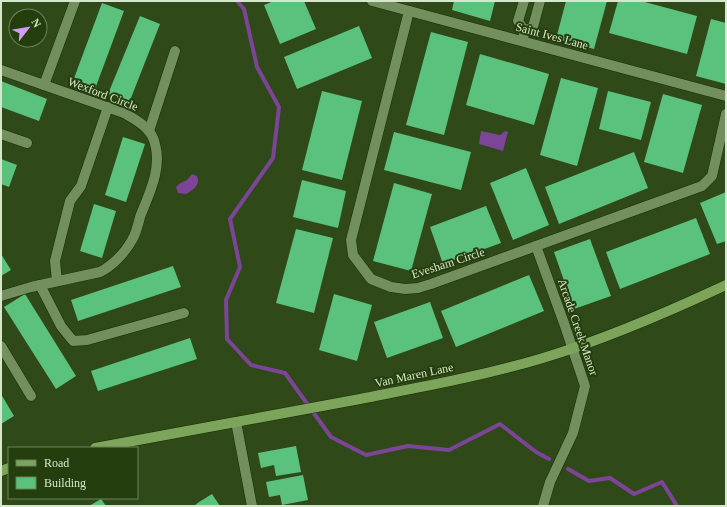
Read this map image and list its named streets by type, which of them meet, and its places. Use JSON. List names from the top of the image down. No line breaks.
{"streets":{"main road":["Van Maren Lane"],"street":["Saint Ives Lane","Wexford Circle","Evesham Circle","Arcade Creek Manor"]},"crossings":[["Saint Ives Lane","Evesham Circle"],["Evesham Circle","Arcade Creek Manor"],["Arcade Creek Manor","Van Maren Lane"]],"legend":["Road","Building"],"north":"top right"}
